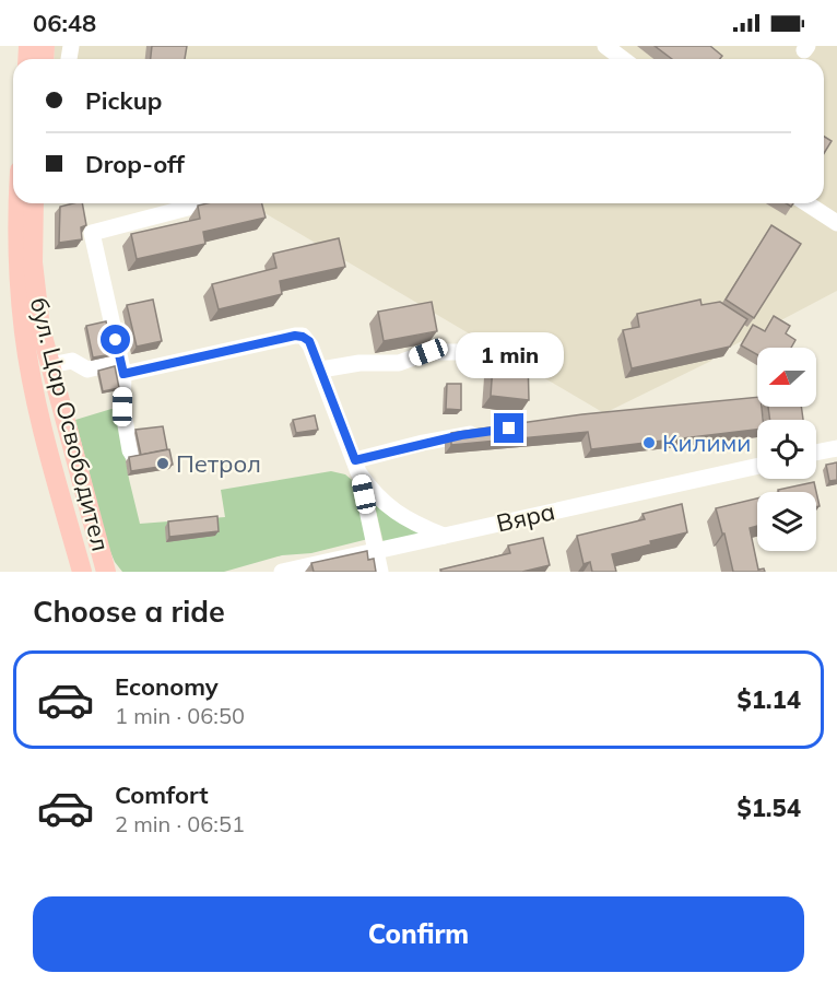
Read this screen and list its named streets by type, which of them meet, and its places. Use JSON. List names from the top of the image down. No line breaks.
{"streets":{"main road":["бул. Цар Освободител"],"street":["Вяра"]},"places":["Килими","Петрол"],"north":"left","page":{"status":"06:48","banner":["Pickup","Drop-off"],"bubble":"1 min","heading":"Choose a ride","list":[{"name":"Economy","note":"1 min · 06:50","value":"$1.14"},{"name":"Comfort","note":"2 min · 06:51","value":"$1.54"}],"buttons":"Confirm"}}
